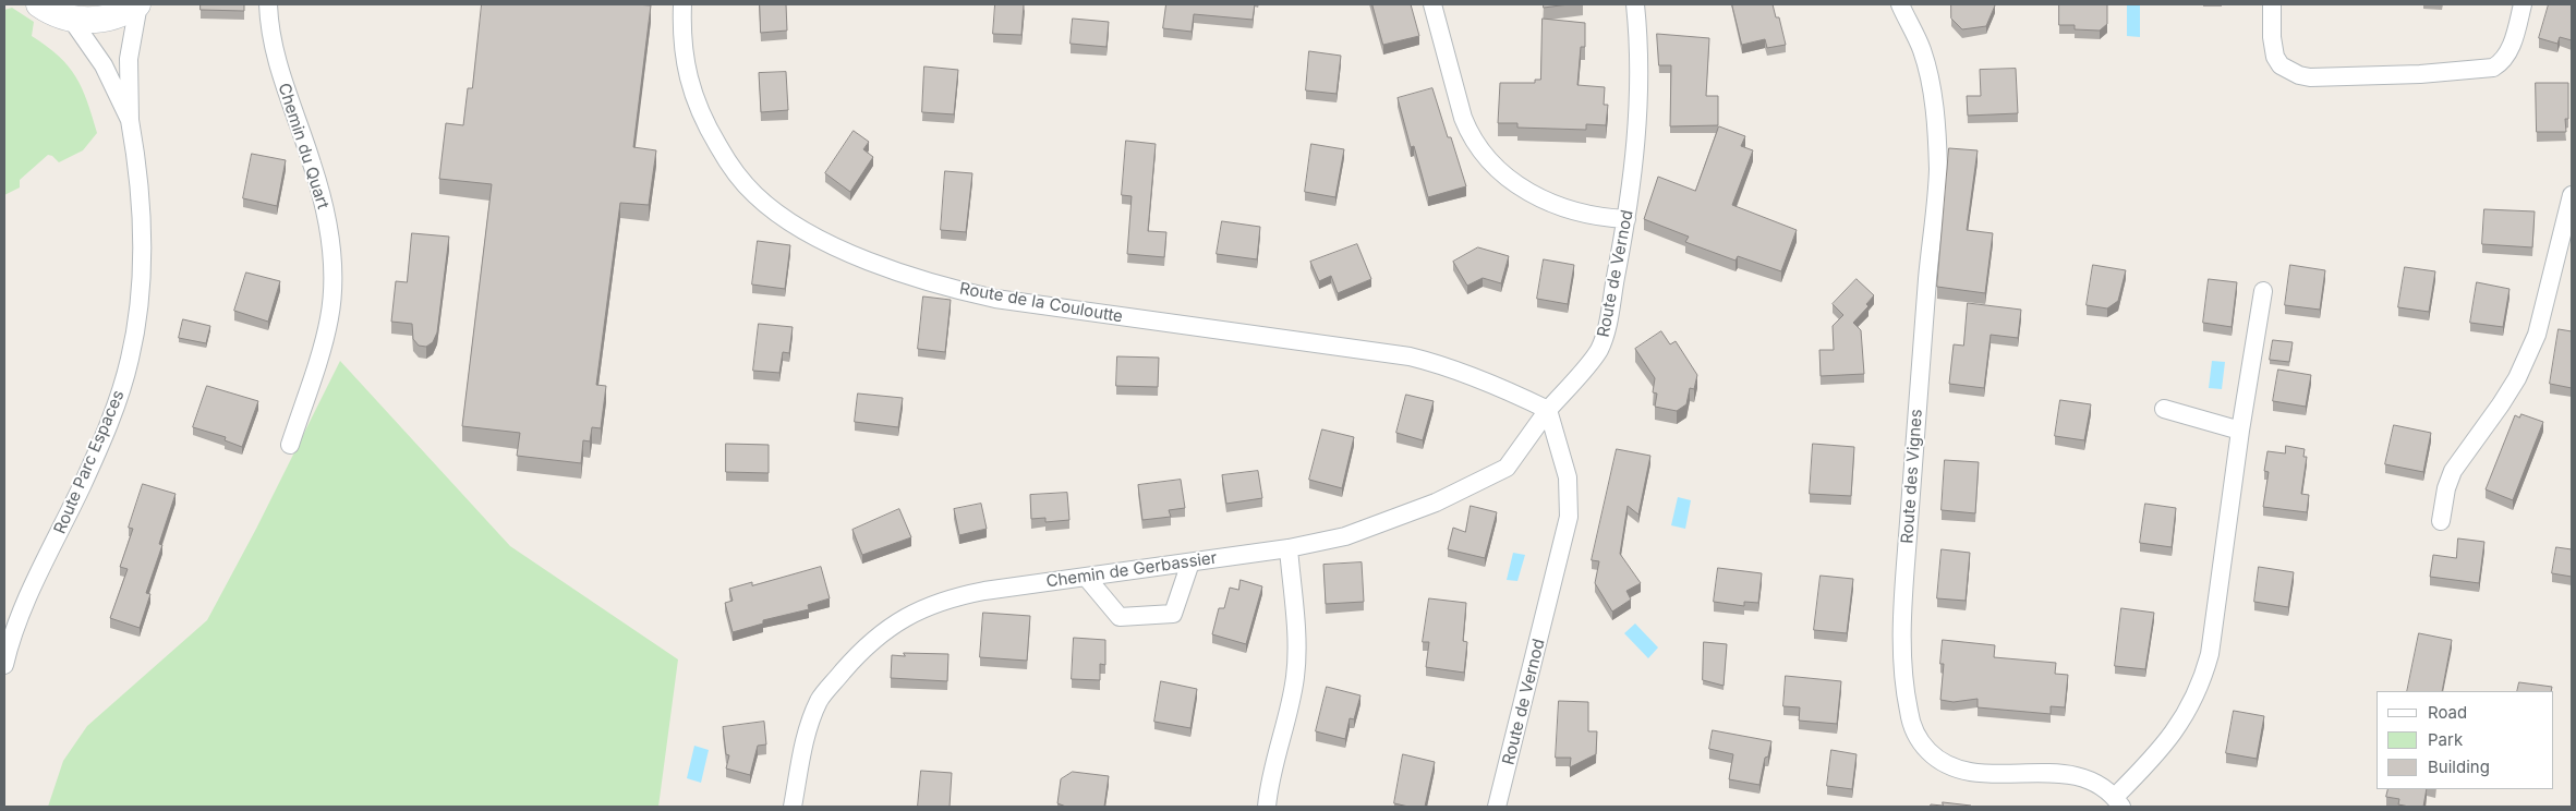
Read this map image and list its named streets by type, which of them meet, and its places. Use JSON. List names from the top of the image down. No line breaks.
{"streets":{"street":["Chemin du Quart","Route de Vernod","Route de la Couloutte","Route Parc Espaces","Route des Vignes","Chemin de Gerbassier"]},"crossings":[["Route de Vernod","Route de la Couloutte"],["Route de Vernod","Chemin de Gerbassier"],["Route de la Couloutte","Chemin de Gerbassier"]],"legend":["Road","Park","Building"]}
